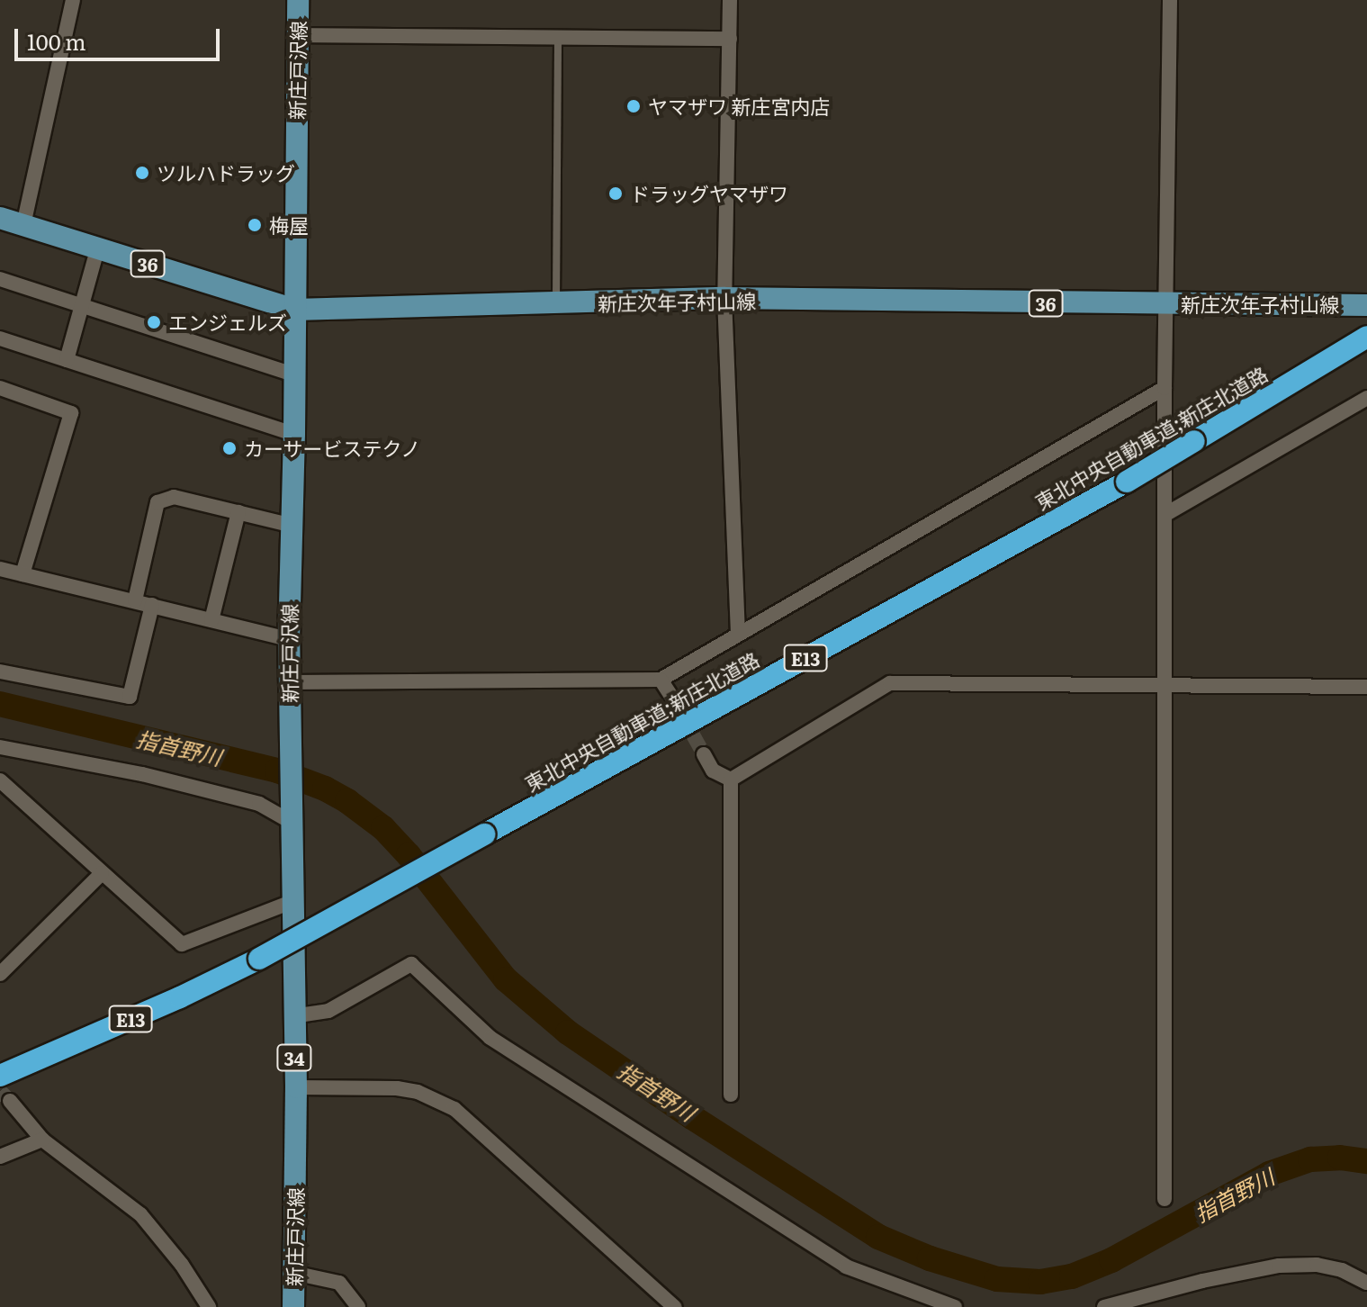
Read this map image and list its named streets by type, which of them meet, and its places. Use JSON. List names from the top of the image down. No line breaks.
{"streets":{"highway":["東北中央自動車道;新庄北道路","E13"],"main road":["新庄戸沢線","36","新庄次年子村山線","34"]},"crossings":[["新庄戸沢線","新庄次年子村山線"]],"water":["指首野川"],"places":["ヤマザワ 新庄宮内店","ツルハドラッグ","ドラッグヤマザワ","梅屋","エンジェルズ","カーサービステクノ"],"scale_bar":"100 m"}
